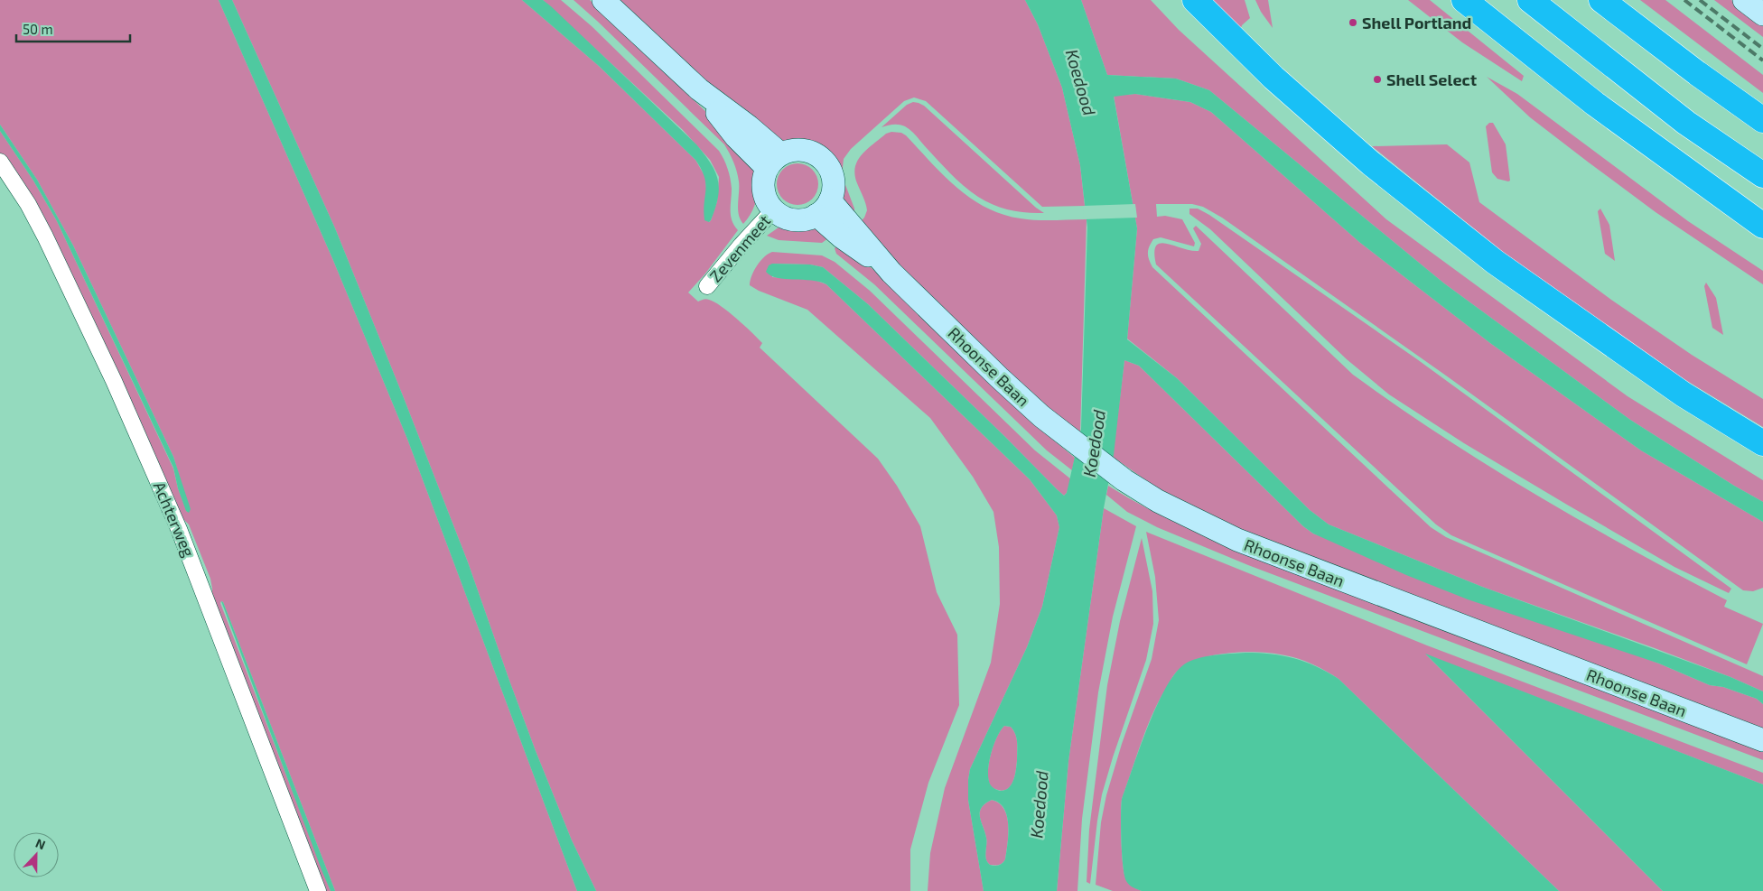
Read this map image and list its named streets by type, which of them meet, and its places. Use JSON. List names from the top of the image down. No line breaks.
{"streets":{"main road":["Rhoonse Baan"],"street":["Zevenmeet","Achterweg"]},"crossings":[["Zevenmeet","Rhoonse Baan"]],"water":["Koedood"],"places":["Shell Portland","Shell Select"],"scale_bar":"50 m","north":"top"}
